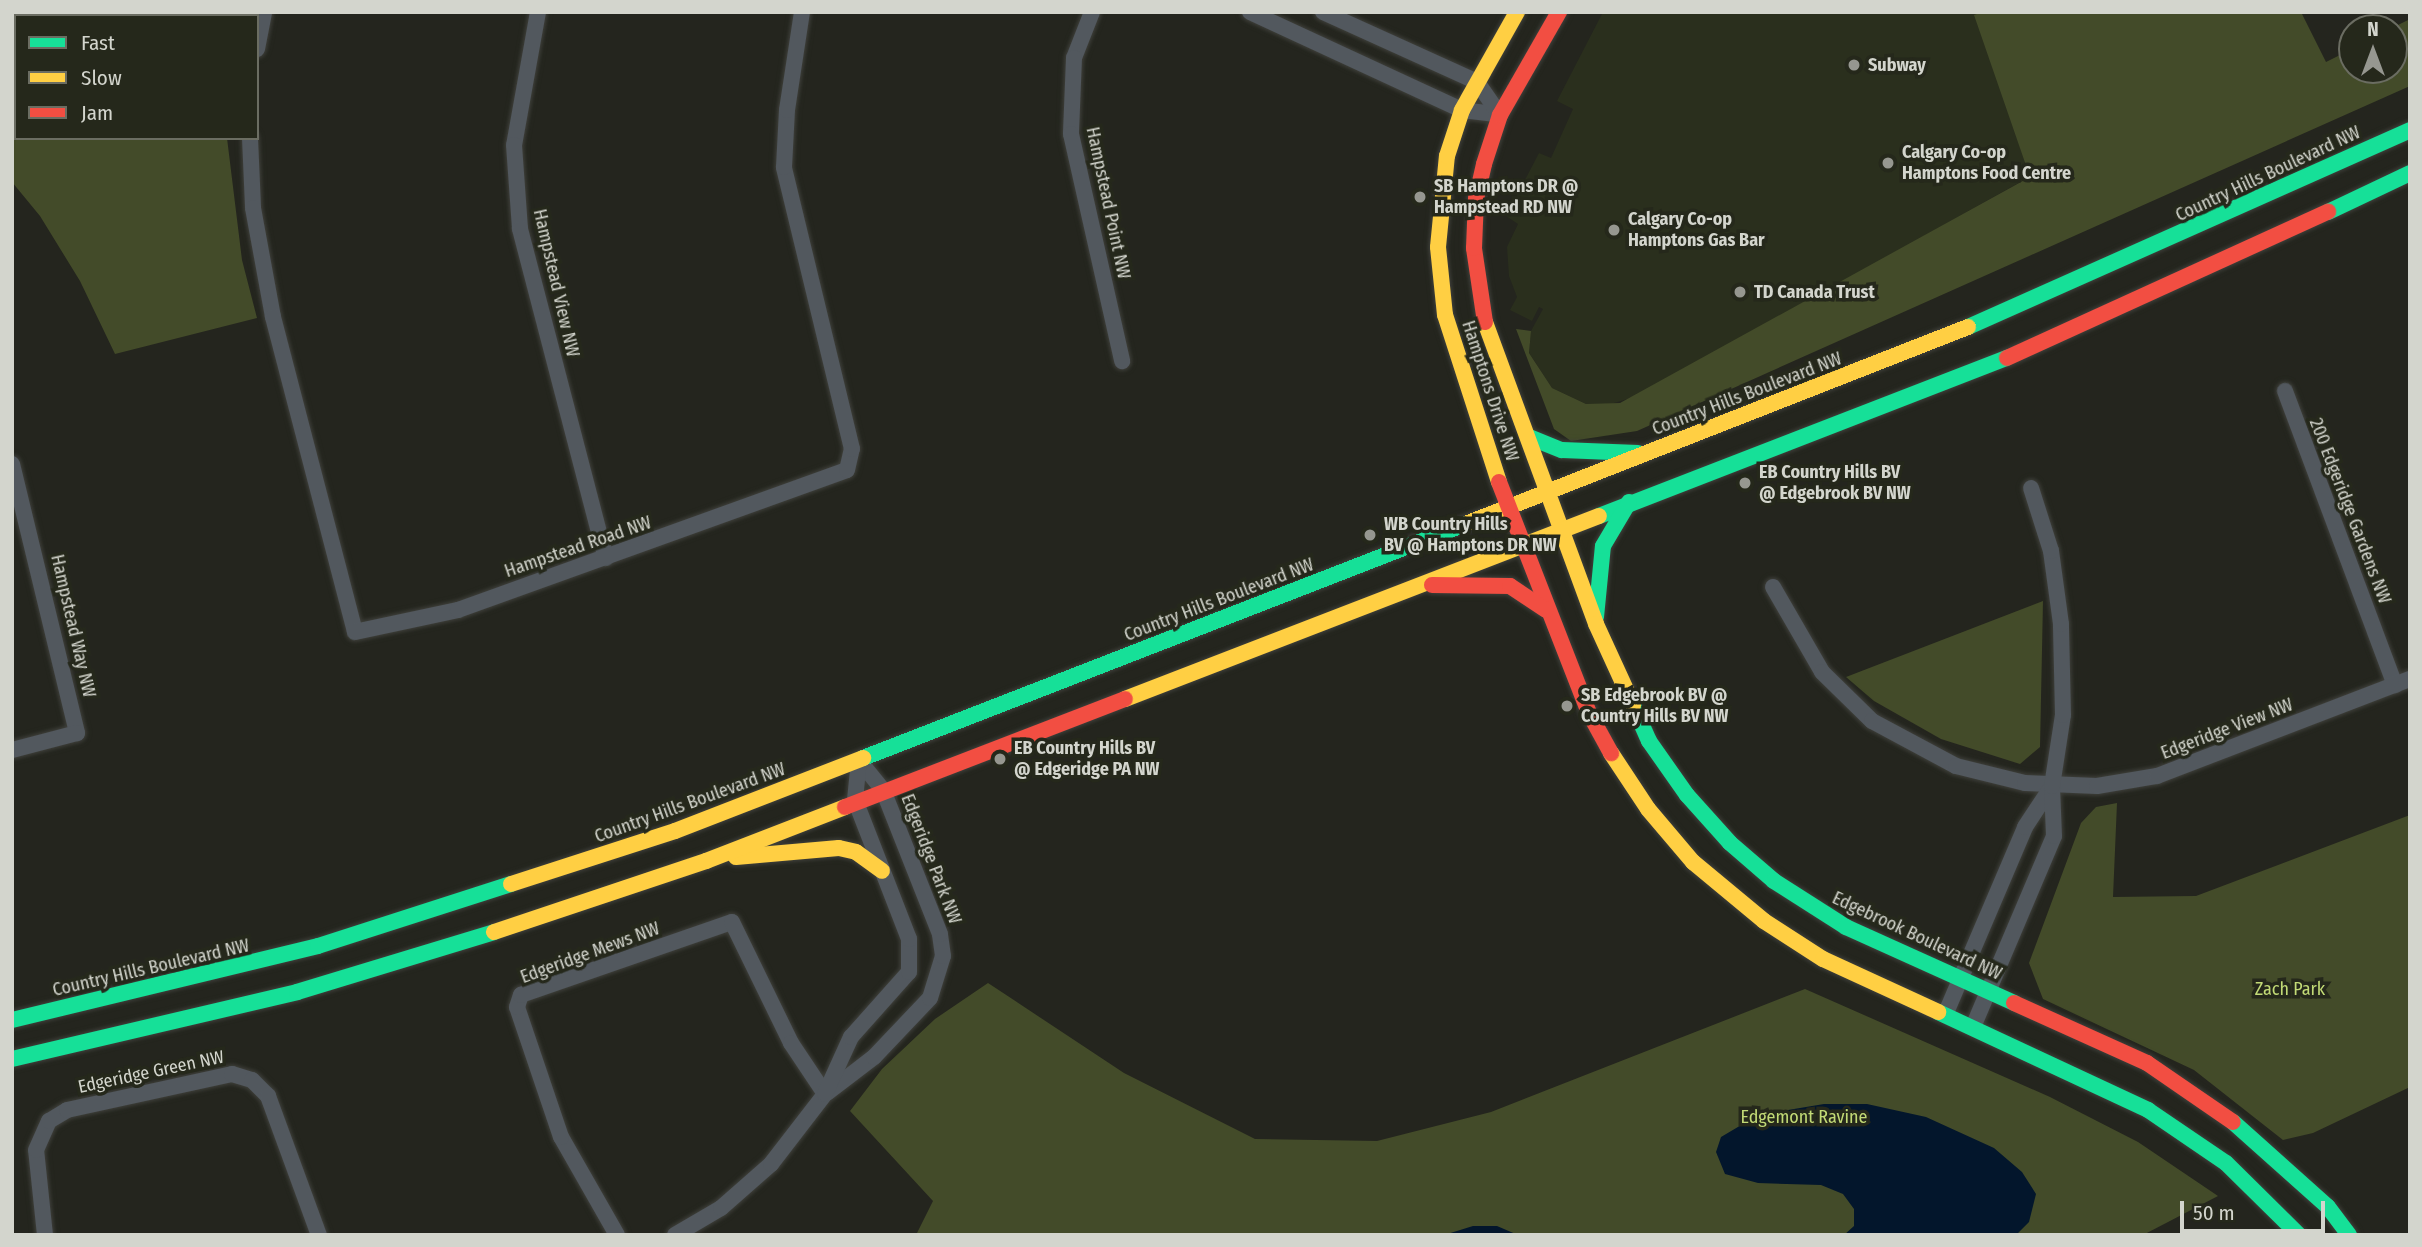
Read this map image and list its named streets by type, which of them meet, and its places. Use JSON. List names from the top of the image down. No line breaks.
{"streets":{"main road":["Country Hills Boulevard NW","Hamptons Drive NW","Edgebrook Boulevard NW"],"street":["Hampstead Point NW","Hampstead View NW","200 Edgeridge Gardens NW","Hampstead Road NW","Hampstead Way NW","Edgeridge View NW","Edgeridge Park NW","Edgeridge Mews NW","Edgeridge Green NW"]},"crossings":[["Country Hills Boulevard NW","Hamptons Drive NW"],["Country Hills Boulevard NW","Edgeridge Park NW"],["Hampstead View NW","Hampstead Road NW"],["Hamptons Drive NW","Edgebrook Boulevard NW"],["200 Edgeridge Gardens NW","Edgeridge View NW"],["Edgeridge Park NW","Edgeridge Mews NW"]],"parks":["Zach Park","Edgemont Ravine"],"places":["Subway","Calgary Co-op Hamptons Food Centre","SB Hamptons DR @ Hampstead RD NW","Calgary Co-op Hamptons Gas Bar","TD Canada Trust","EB Country Hills BV @ Edgebrook BV NW","WB Country Hills BV @ Hamptons DR NW","SB Edgebrook BV @ Country Hills BV NW","EB Country Hills BV @ Edgeridge PA NW"],"legend":["Fast","Slow","Jam"],"scale_bar":"50 m","north":"top"}
